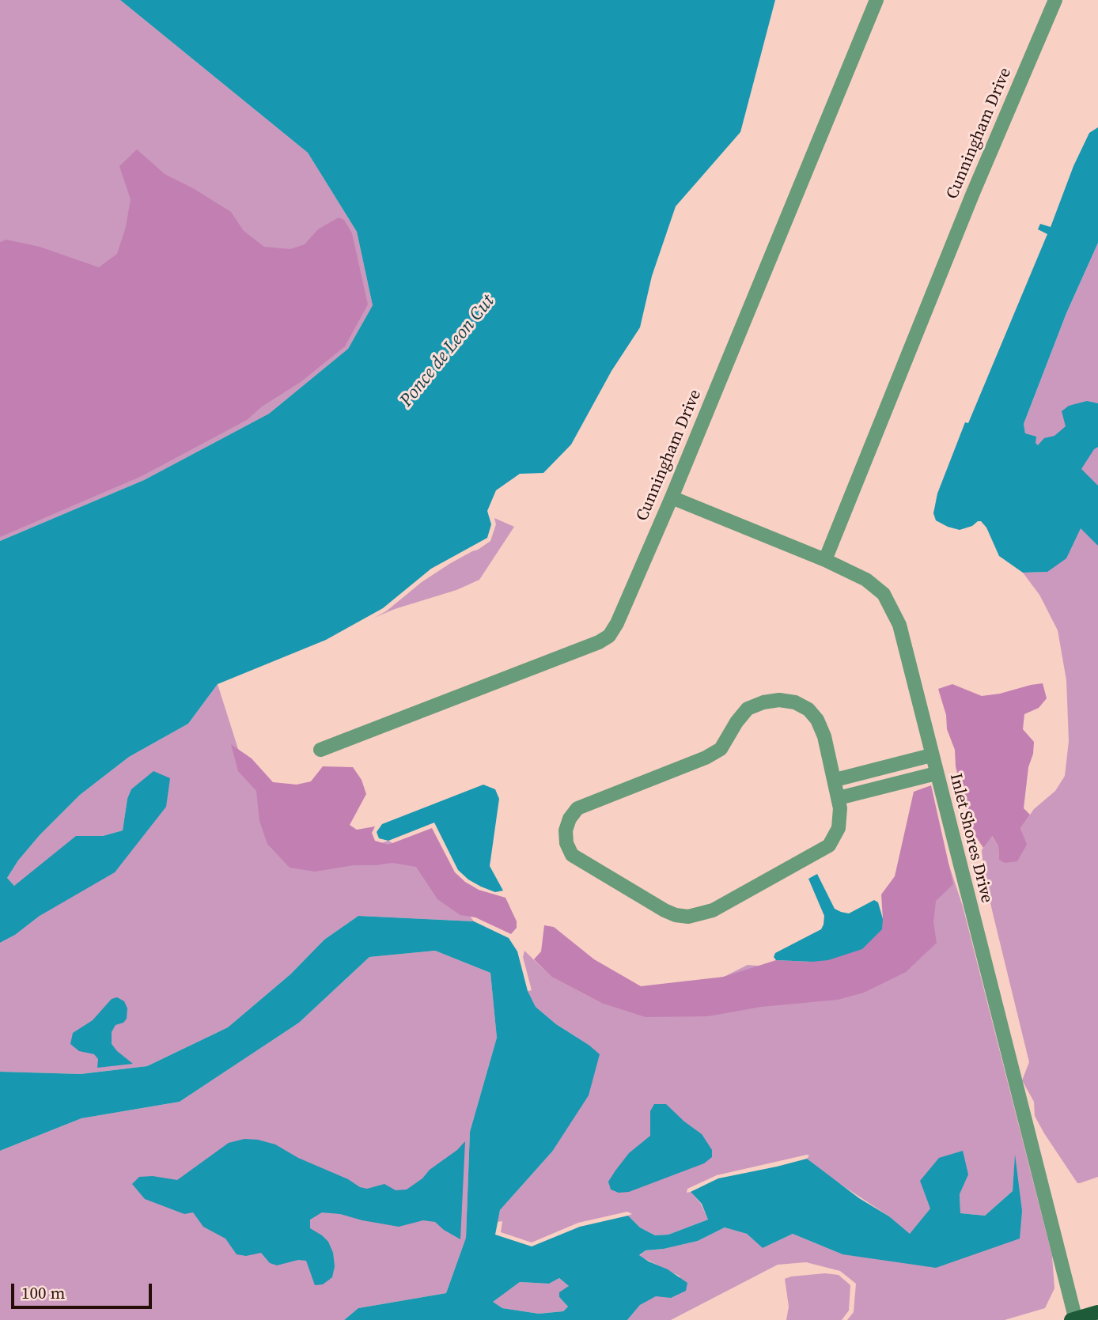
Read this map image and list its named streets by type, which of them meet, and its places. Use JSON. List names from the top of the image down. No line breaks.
{"streets":{"street":["Cunningham Drive","Inlet Shores Drive"]},"crossings":[["Cunningham Drive","Inlet Shores Drive"]],"water":["Ponce de Leon Cut"],"scale_bar":"100 m"}
